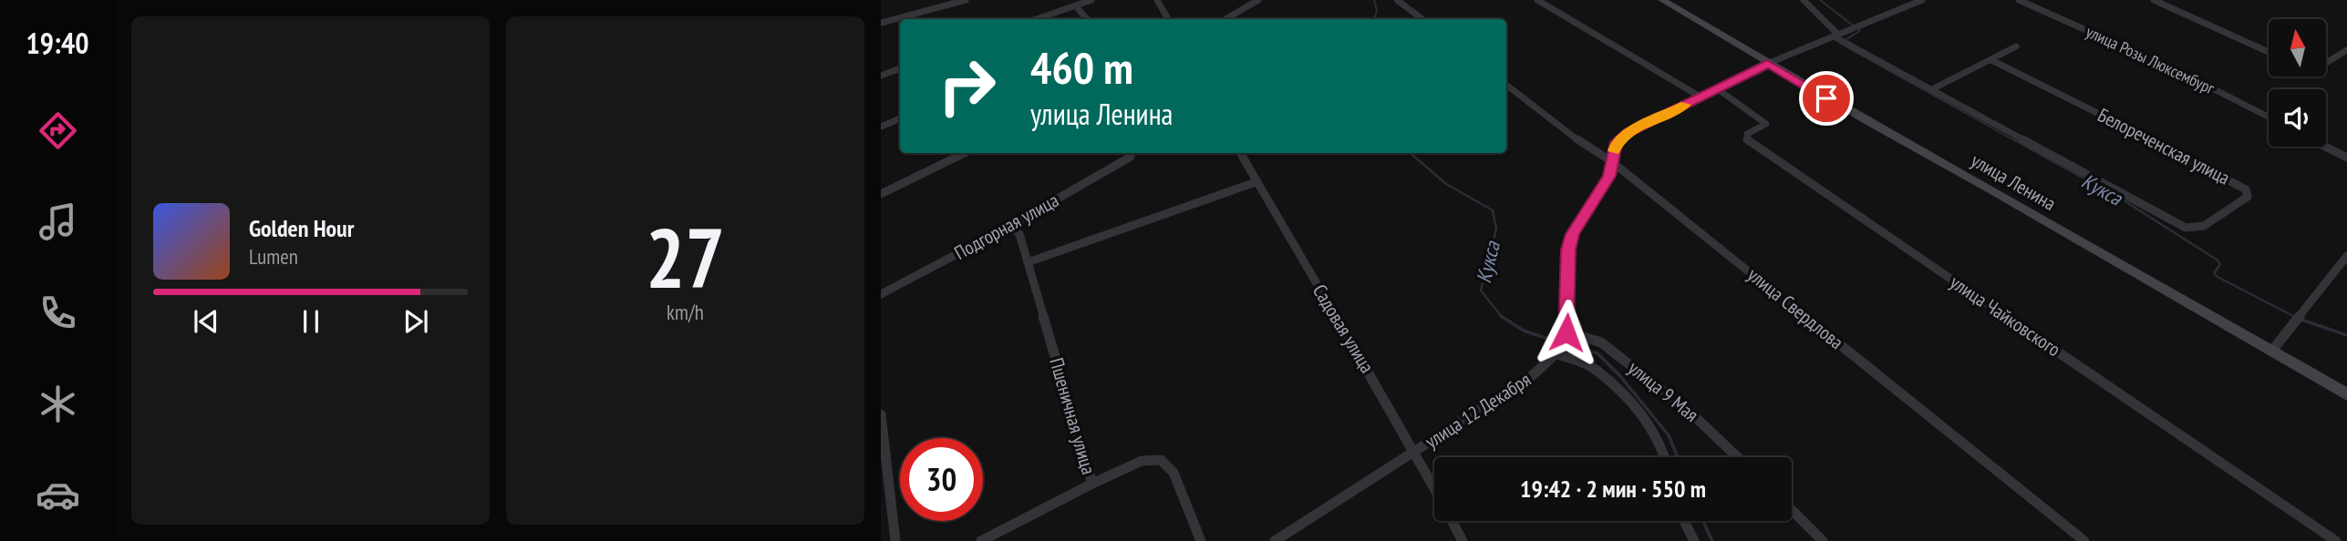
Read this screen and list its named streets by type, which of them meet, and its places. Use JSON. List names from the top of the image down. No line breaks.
{"streets":{"street":["улица Розы Люксембург","Белореченская улица","улица Ленина","Подгорная улица","улица Свердлова","улица Чайковского","Садовая улица","улица 9 Мая","улица 12 Декабря","Пшеничная улица"]},"crossings":[["Подгорная улица","Пшеничная улица"],["Садовая улица","улица 12 Декабря"],["улица 9 Мая","улица 12 Декабря"]],"water":["Кукса"],"north":"top","page":{"tabs":"19:40","tile":["27","km/h"],"turn":["460 m","улица Ленина"],"song":["Golden Hour","Lumen"],"limit":"30","trip":"19:42 · 2 мин · 550 m"}}
